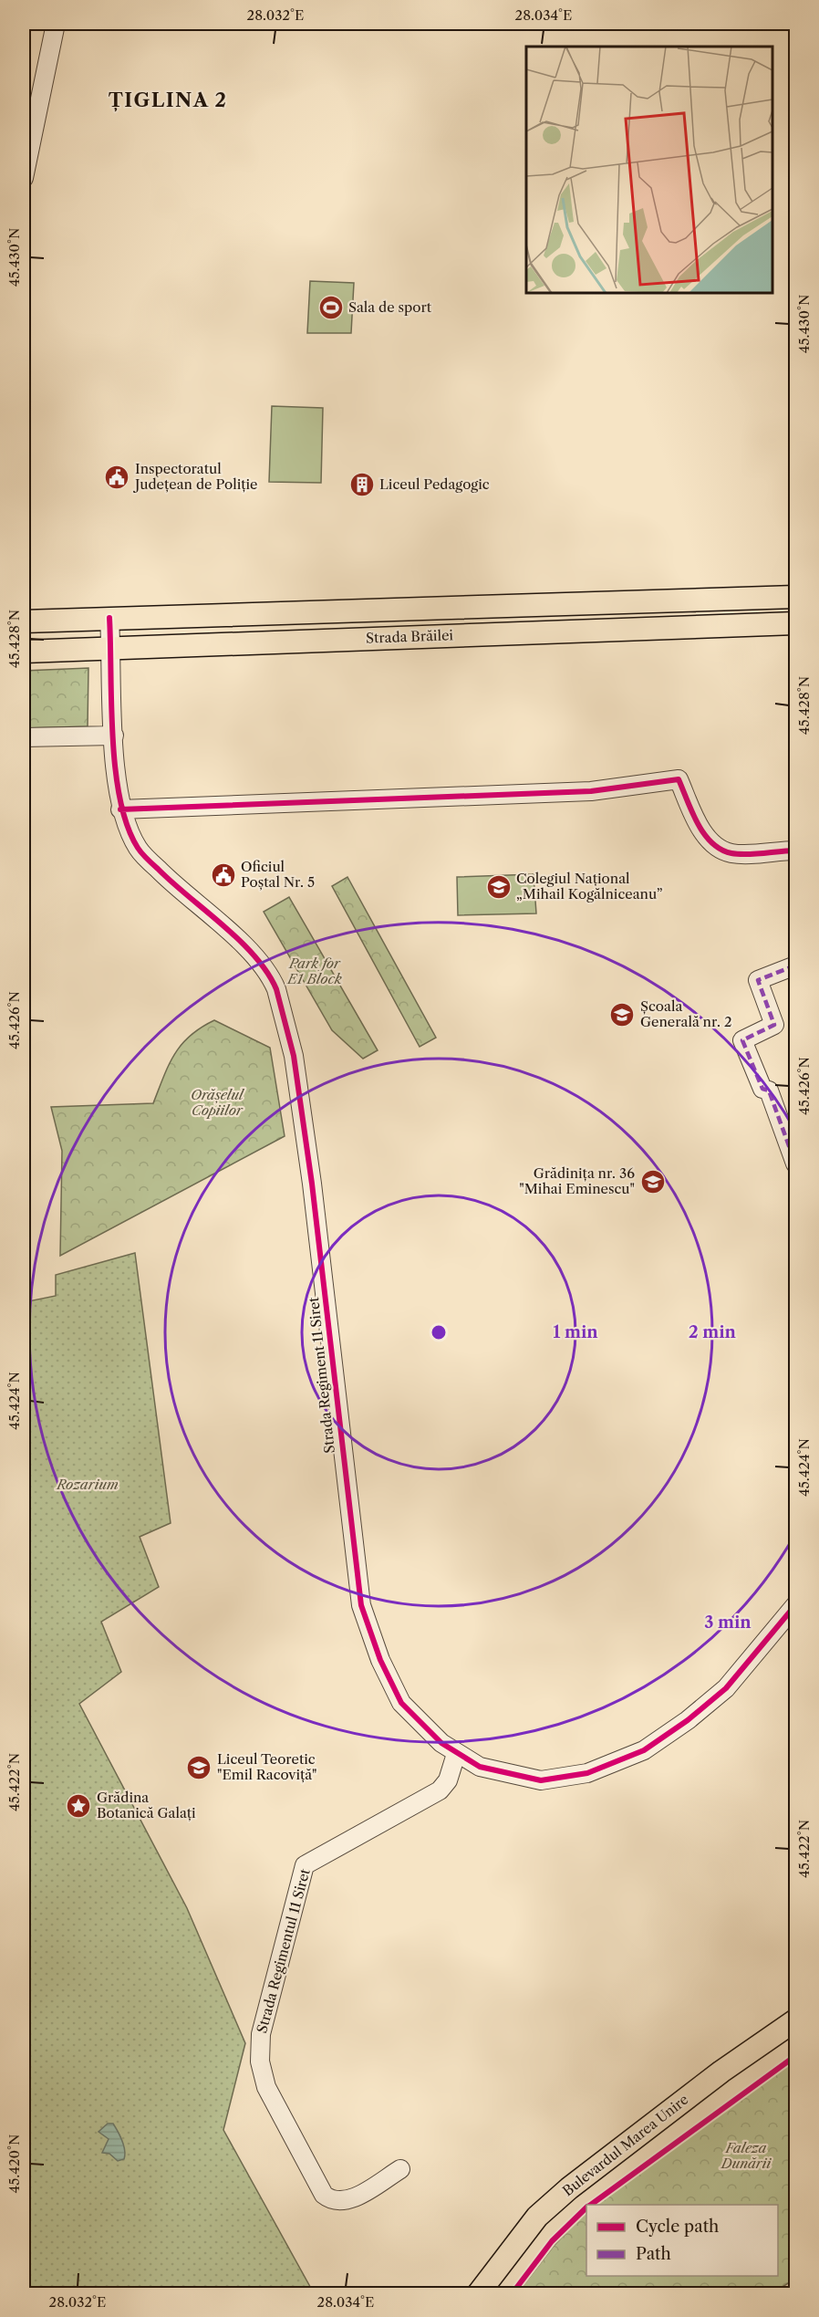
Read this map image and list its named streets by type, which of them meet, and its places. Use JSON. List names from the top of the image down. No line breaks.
{"streets":{"main road":["Strada Brăilei","Bulevardul Marea Unire"],"street":["Strada Regiment 11 Siret","Strada Regimentul 11 Siret"]},"crossings":[["Strada Brăilei","Strada Regiment 11 Siret"],["Strada Regiment 11 Siret","Strada Regimentul 11 Siret"]],"districts":["ȚIGLINA 2"],"parks":["Park for E1 Block","Orășelul Copiilor","Rozarium","Faleza Dunării"],"places":{"sports":["Sala de sport"],"public building":["Inspectoratul Județean de Poliție","Oficiul Poștal Nr. 5"],"building":["Liceul Pedagogic"],"school or university":["Colegiul Național „Mihail Kogălniceanu”","Școala Generală nr. 2","Grădinița nr. 36 \"Mihai Eminescu\"","Liceul Teoretic \"Emil Racoviță\""],"place":["Grădina Botanică Galați"]},"legend":["Cycle path","Path"],"coordinates":["28.032°E","28.034°E","45.430°N","45.428°N","45.426°N","45.424°N","45.422°N","45.420°N"],"rings":["1 min","2 min","3 min"]}
